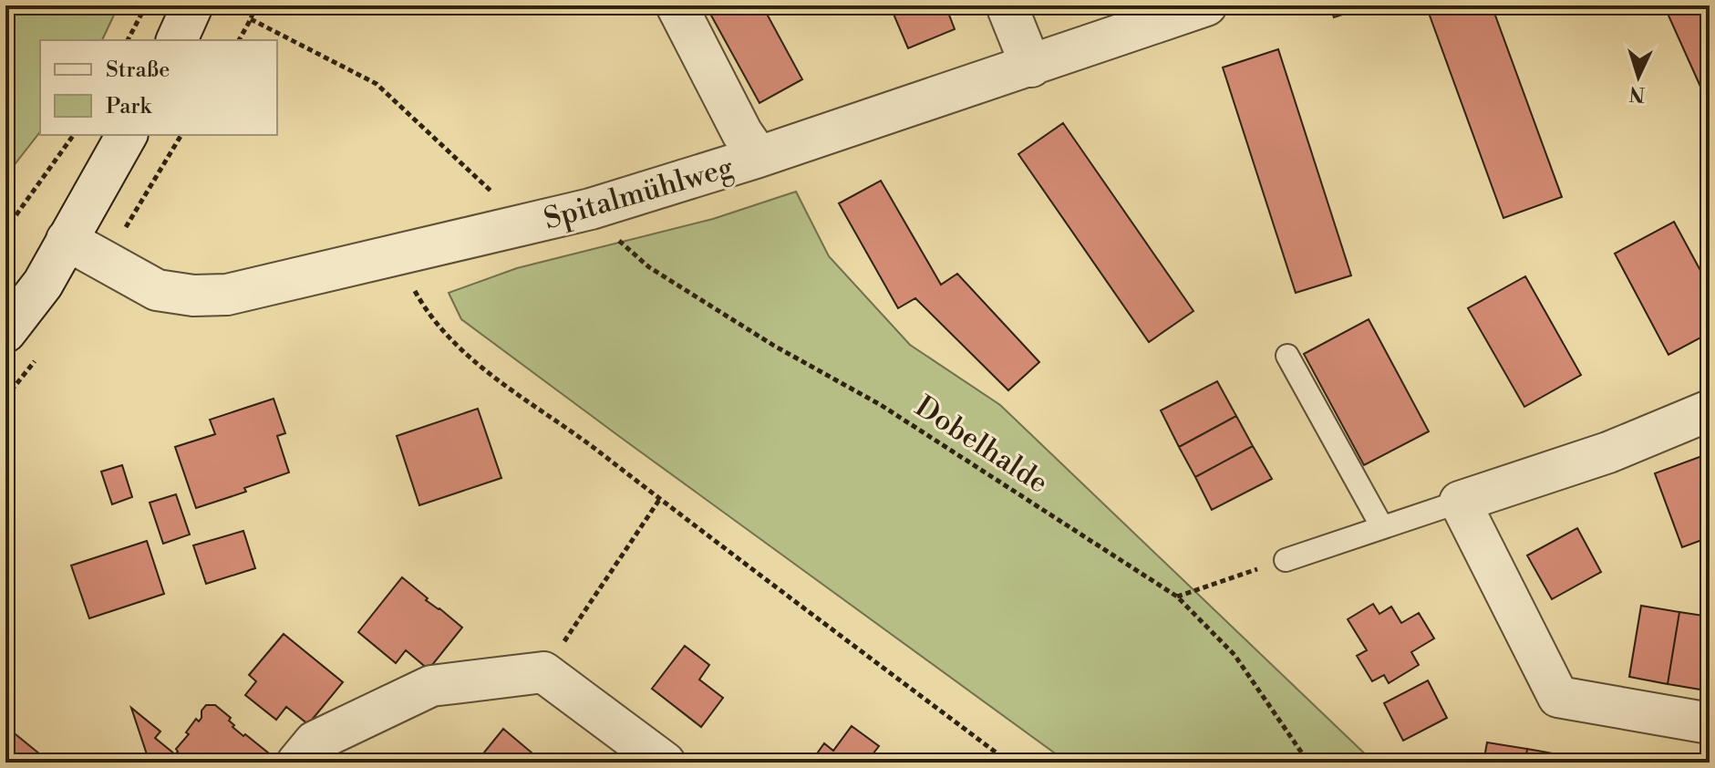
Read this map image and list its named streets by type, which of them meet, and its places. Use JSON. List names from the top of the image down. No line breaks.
{"streets":{"street":["Spitalmühlweg"],"path":["Dobelhalde"]},"crossings":[["Spitalmühlweg","Dobelhalde"]],"legend":["Straße","Park"],"north":"bottom"}
